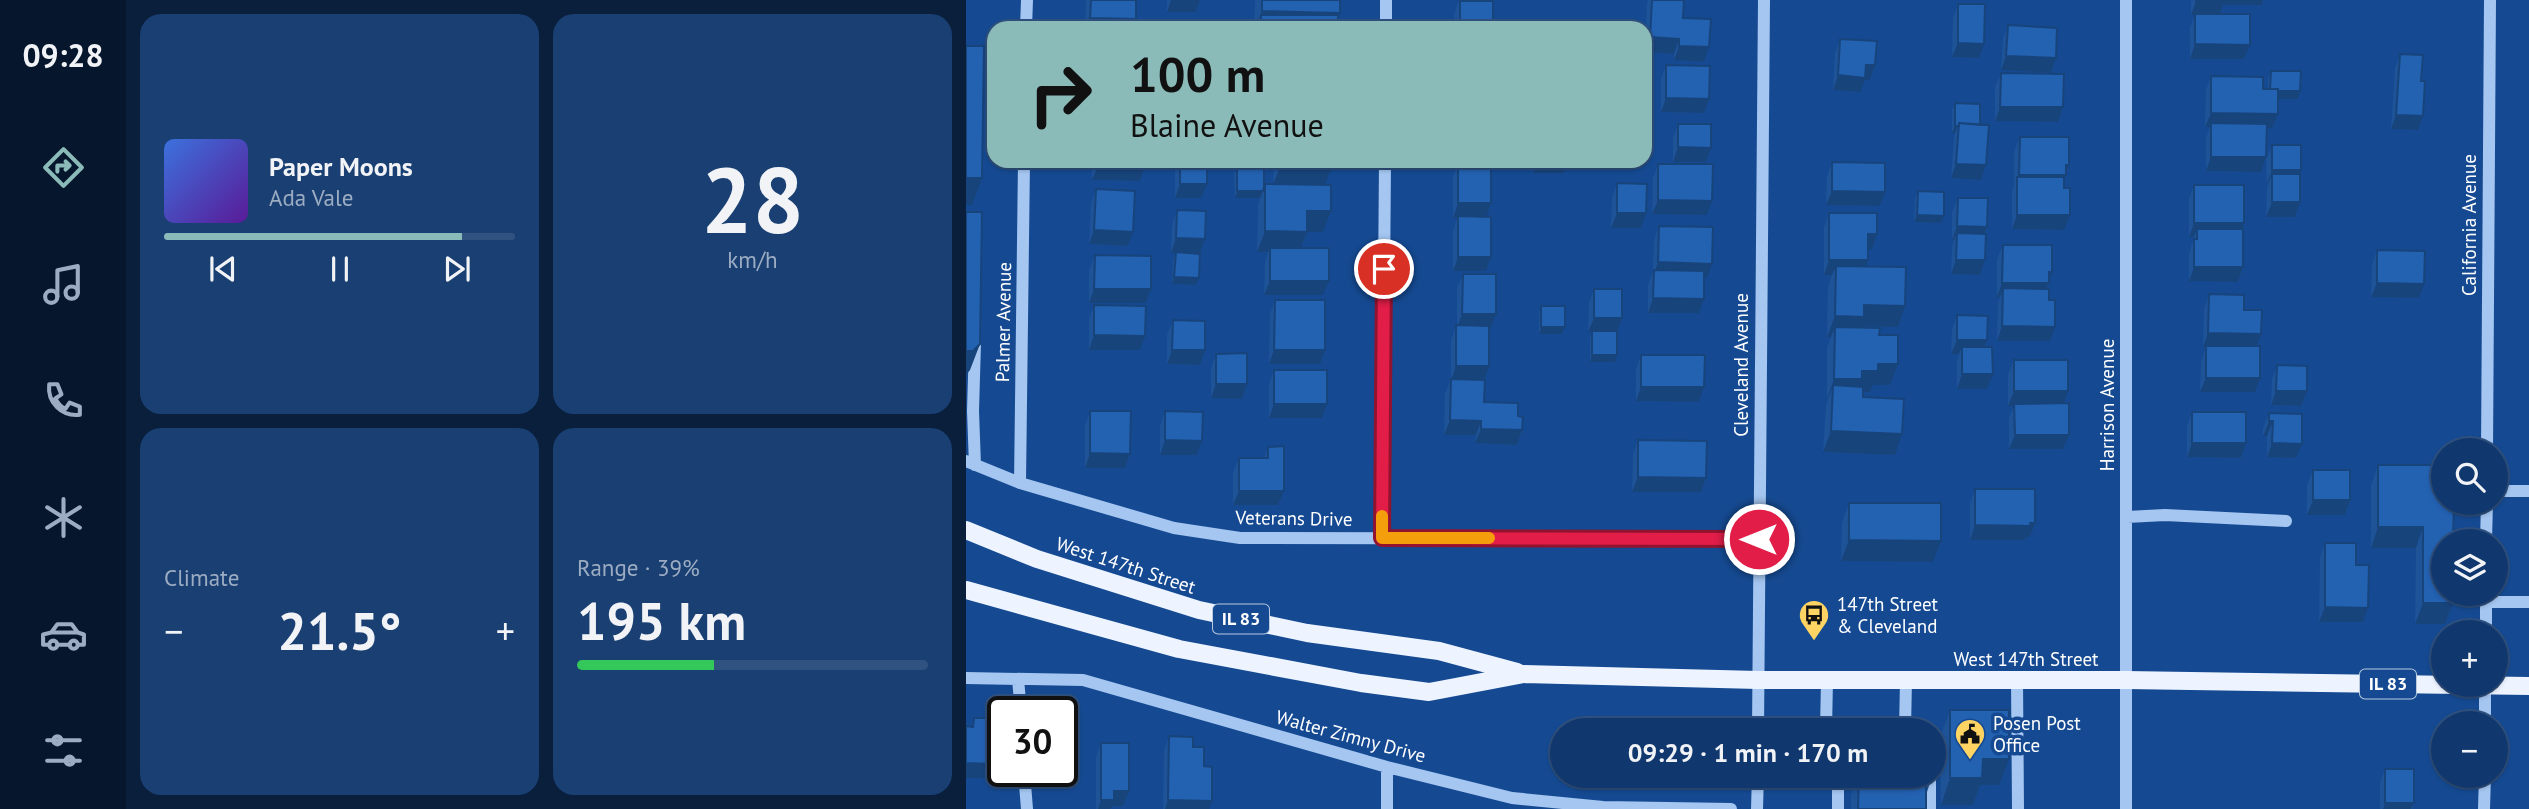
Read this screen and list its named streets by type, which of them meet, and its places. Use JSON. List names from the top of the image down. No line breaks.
{"streets":{"main road":["West 147th Street","IL 83"],"street":["California Avenue","Palmer Avenue","Cleveland Avenue","Harrison Avenue","Veterans Drive","Walter Zimny Drive"]},"crossings":[["Palmer Avenue","Veterans Drive"],["Cleveland Avenue","Veterans Drive"],["Cleveland Avenue","West 147th Street"],["Harrison Avenue","West 147th Street"]],"places":{"bus stop":["147th Street & Cleveland"],"public building":["Posen Post Office"]},"page":{"tabs":"09:28","tile":[["28","km/h"],"Climate",["Range · 39%","195 km"]],"turn":["100 m","Blaine Avenue"],"song":["Paper Moons","Ada Vale"],"map_buttons":["+","−"],"heat":["−","21.5°","+"],"limit":"30","trip":"09:29 · 1 min · 170 m"}}
